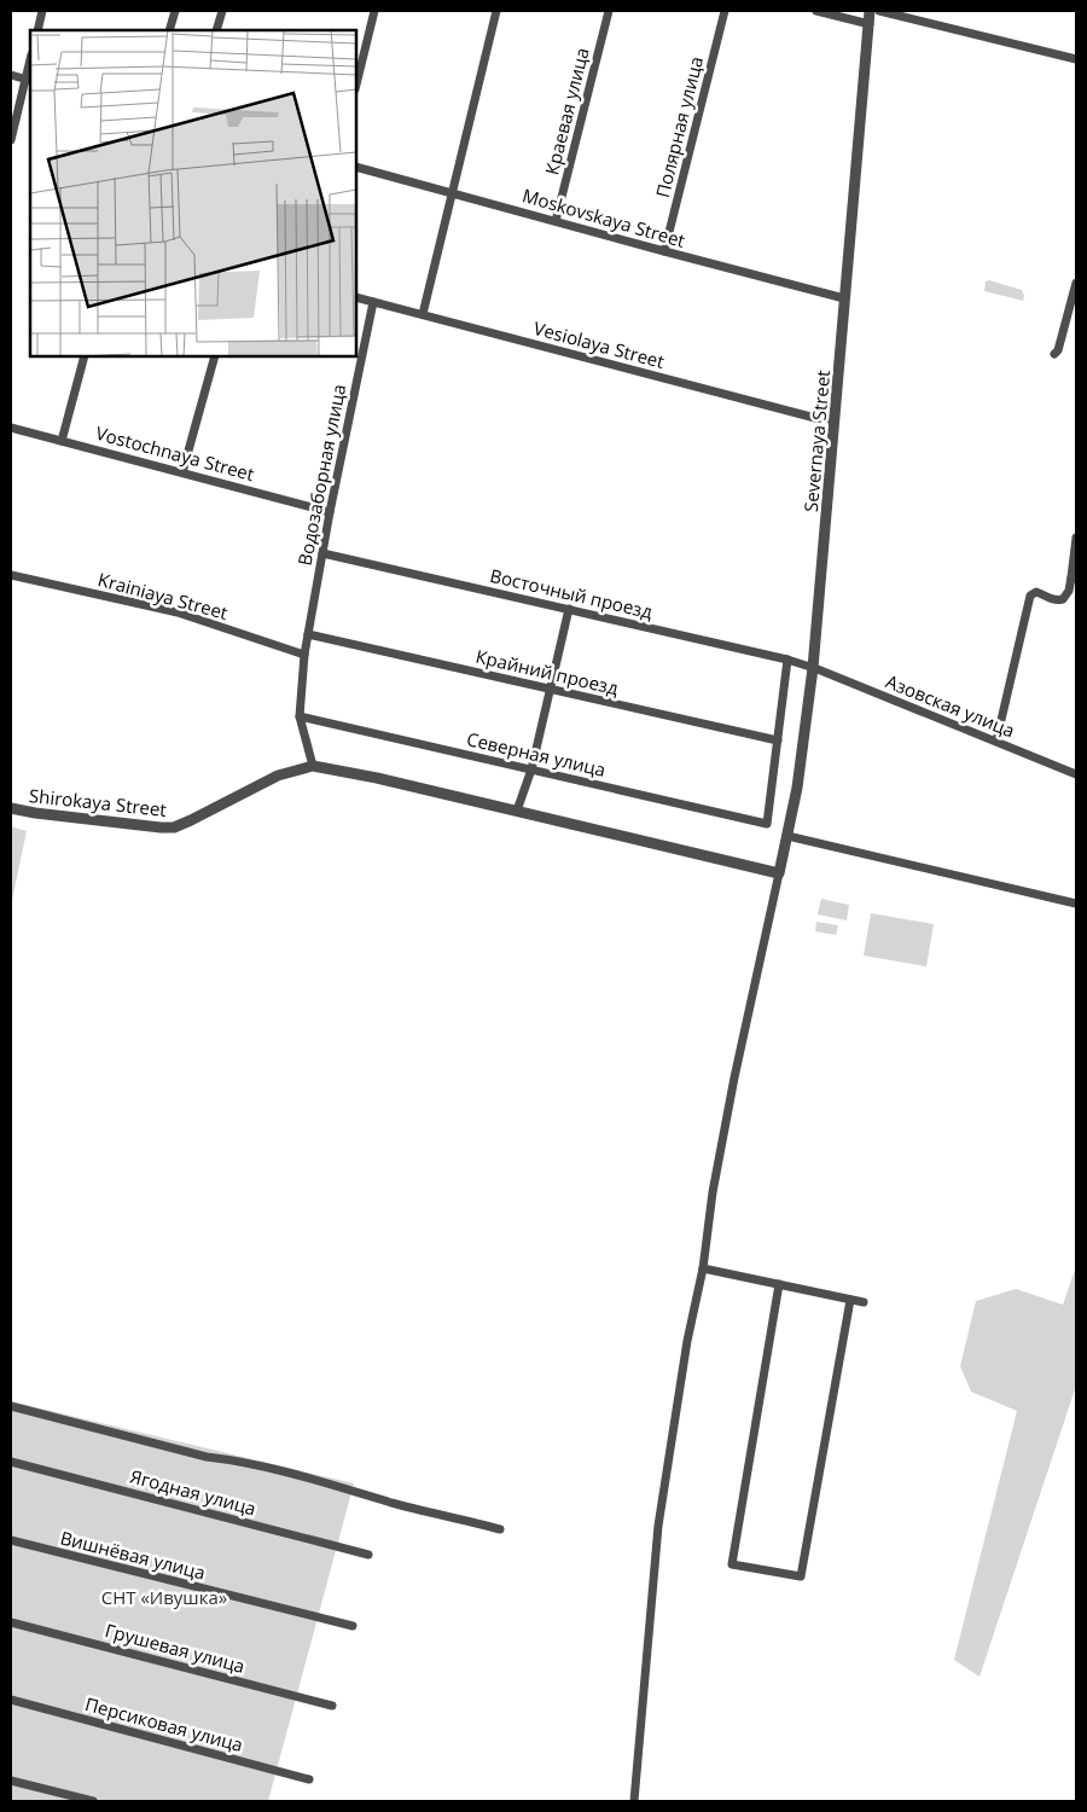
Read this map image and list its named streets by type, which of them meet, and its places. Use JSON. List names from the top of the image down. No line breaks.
{"streets":{"street":["Краевая улица","Полярная улица","Moskovskaya Street","Vesiolaya Street","Severnaya Street","Vostochnaya Street","Водозаборная улица","Восточный проезд","Krainiaya Street","Крайний проезд","Азовская улица","Северная улица","Shirokaya Street","Ягодная улица","Вишнёвая улица","Грушевая улица","Персиковая улица"]},"crossings":[["Краевая улица","Moskovskaya Street"],["Полярная улица","Moskovskaya Street"],["Moskovskaya Street","Severnaya Street"],["Vesiolaya Street","Severnaya Street"],["Vesiolaya Street","Водозаборная улица"],["Severnaya Street","Восточный проезд"],["Severnaya Street","Азовская улица"],["Vostochnaya Street","Водозаборная улица"],["Водозаборная улица","Восточный проезд"],["Водозаборная улица","Krainiaya Street"],["Водозаборная улица","Крайний проезд"],["Водозаборная улица","Северная улица"],["Водозаборная улица","Shirokaya Street"],["Восточный проезд","Азовская улица"],["Крайний проезд","Северная улица"]],"parks":["СНТ «Ивушка»"]}
